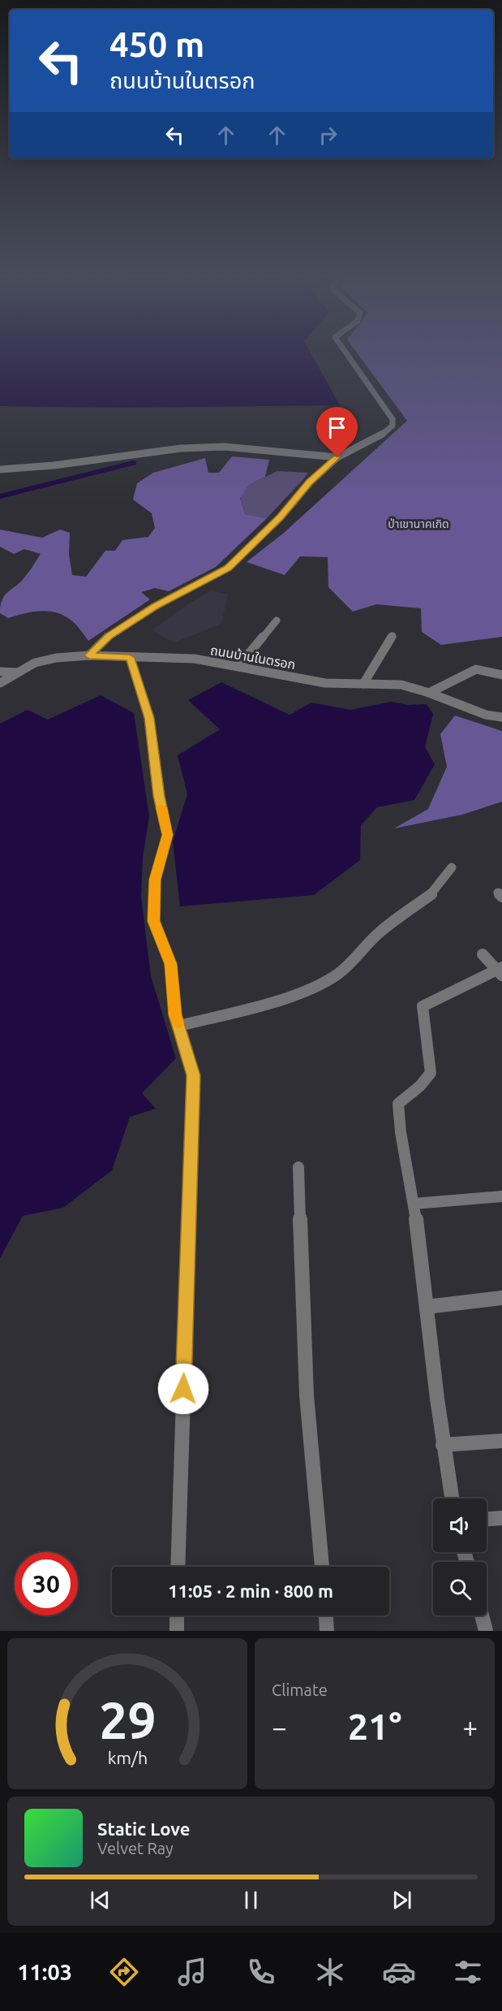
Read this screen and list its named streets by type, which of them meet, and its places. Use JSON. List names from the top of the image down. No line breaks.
{"streets":{"street":["ถนนบ้านในตรอก"]},"parks":["ป่าเขานาคเกิด"],"page":{"turn":["450 m","ถนนบ้านในตรอก"],"limit":"30","trip":"11:05 · 2 min · 800 m","tile":"Climate","heat":["−","21°","+"],"song":["Static Love","Velvet Ray"],"tabs":"11:03","gauge":["29","km/h"]}}
